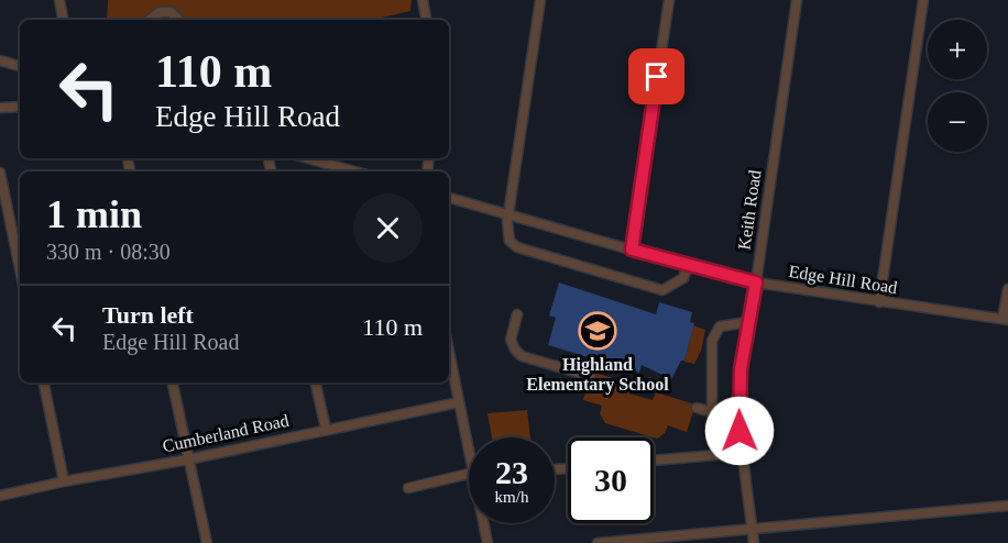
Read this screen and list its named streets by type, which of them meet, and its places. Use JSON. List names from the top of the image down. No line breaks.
{"streets":{"street":["Keith Road","Edge Hill Road","Cumberland Road"]},"crossings":[["Keith Road","Edge Hill Road"]],"places":{"school or university":["Highland Elementary School"]},"page":{"map_buttons":["+","−"],"turn":["110 m","Edge Hill Road"],"heading":["1 min","330 m · 08:30"],"list":[{"name":"Turn left","note":"Edge Hill Road","value":"110 m"}],"speed":"23 km/h","limit":"30"}}
